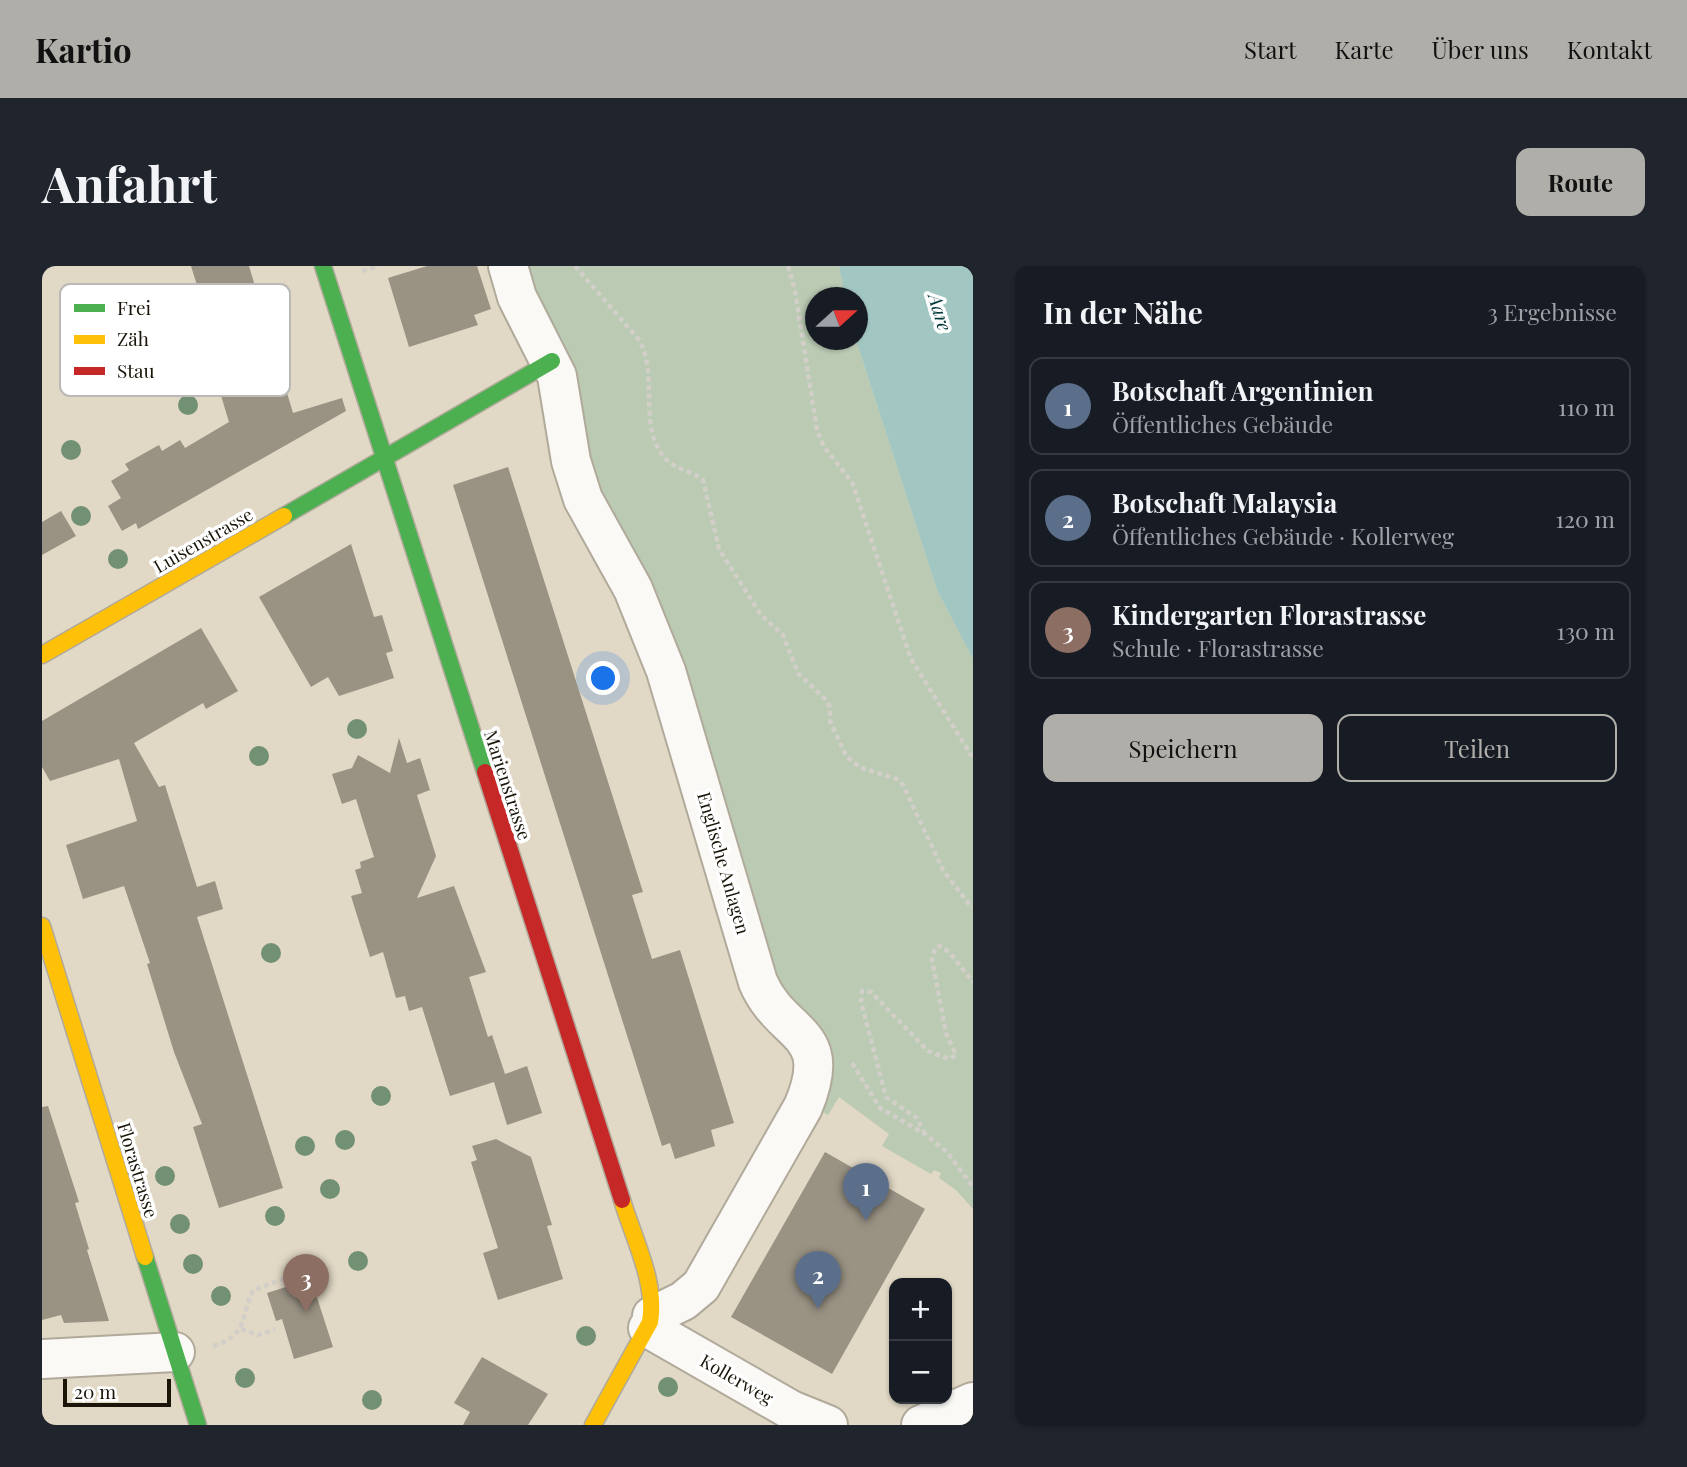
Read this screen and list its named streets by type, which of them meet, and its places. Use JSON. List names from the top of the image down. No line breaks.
{"streets":{"street":["Luisenstrasse","Marienstrasse","Englische Anlagen","Florastrasse","Kollerweg"]},"crossings":[["Luisenstrasse","Marienstrasse"],["Marienstrasse","Englische Anlagen"],["Marienstrasse","Kollerweg"],["Englische Anlagen","Kollerweg"]],"water":["Aare"],"legend":["Frei","Zäh","Stau"],"scale_bar":"20 m","north":"right","page":{"header":"Kartio","nav":["Start","Karte","Über uns","Kontakt"],"buttons":["Route",["Speichern","Teilen"]],"title":"Anfahrt","heading":["In der Nähe","3 Ergebnisse"],"list":[{"mark":"1","name":"Botschaft Argentinien","note":"Öffentliches Gebäude","value":"110 m"},{"mark":"2","name":"Botschaft Malaysia","note":"Öffentliches Gebäude · Kollerweg","value":"120 m"},{"mark":"3","name":"Kindergarten Florastrasse","note":"Schule · Florastrasse","value":"130 m"}],"pins":["1","2","3"],"map_buttons":["+","−"],"scale":"20 m"}}
